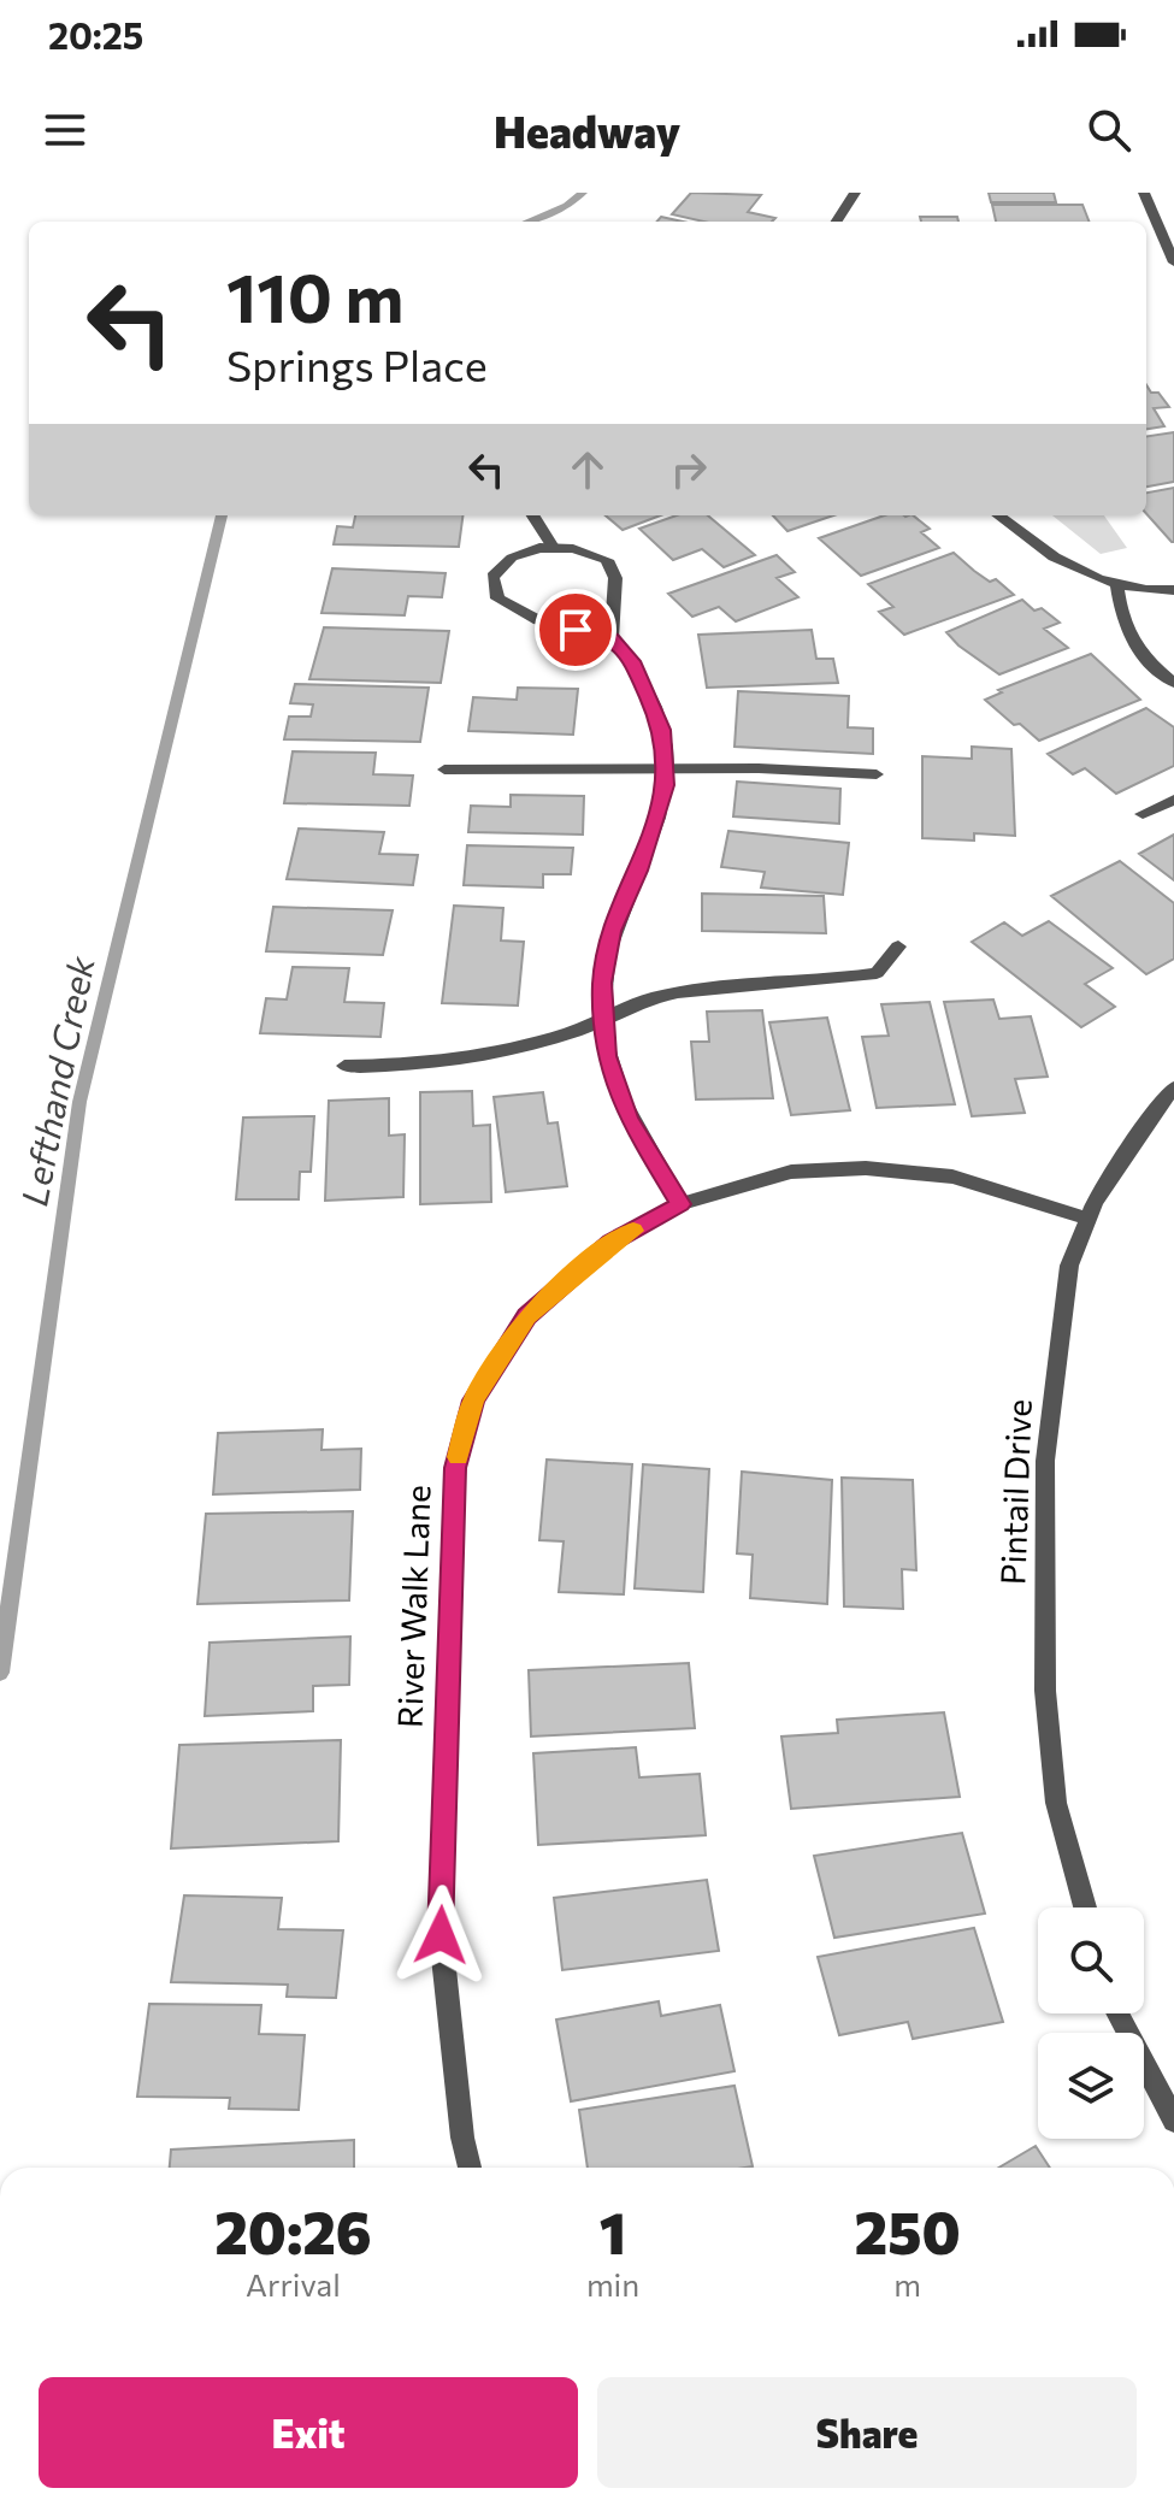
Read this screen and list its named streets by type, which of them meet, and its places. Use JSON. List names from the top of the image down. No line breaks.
{"streets":{"street":["Pintail Drive","River Walk Lane"]},"crossings":[["Pintail Drive","River Walk Lane"]],"water":["Lefthand Creek"],"page":{"status":"20:25","header":"Headway","turn":["110 m","Springs Place"],"eta":["20:26","Arrival","1","min","250","m"],"buttons":["Exit","Share"]}}
